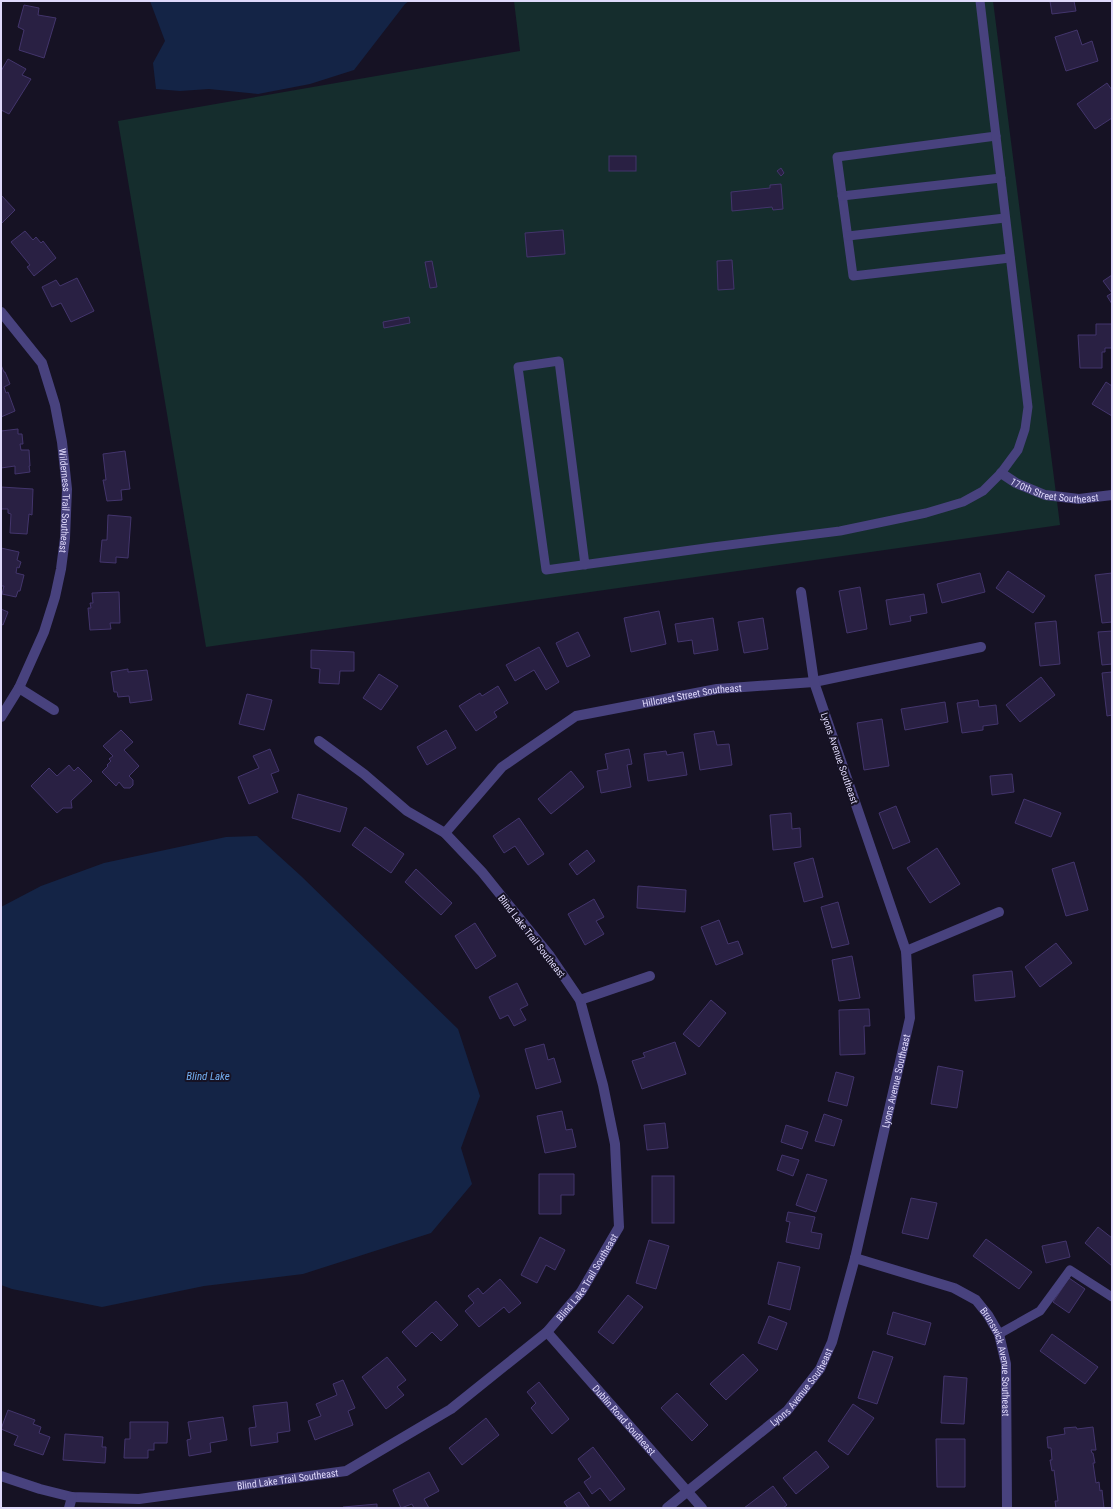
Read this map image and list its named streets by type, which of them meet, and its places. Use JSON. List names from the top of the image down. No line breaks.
{"streets":{"street":["170th Street Southeast","Wilderness Trail Southeast","Hillcrest Street Southeast","Lyons Avenue Southeast","Blind Lake Trail Southeast","Brunswick Avenue Southeast","Dublin Road Southeast"]},"crossings":[["Hillcrest Street Southeast","Lyons Avenue Southeast"],["Hillcrest Street Southeast","Blind Lake Trail Southeast"],["Lyons Avenue Southeast","Brunswick Avenue Southeast"],["Lyons Avenue Southeast","Dublin Road Southeast"],["Blind Lake Trail Southeast","Dublin Road Southeast"]],"water":["Blind Lake"]}
